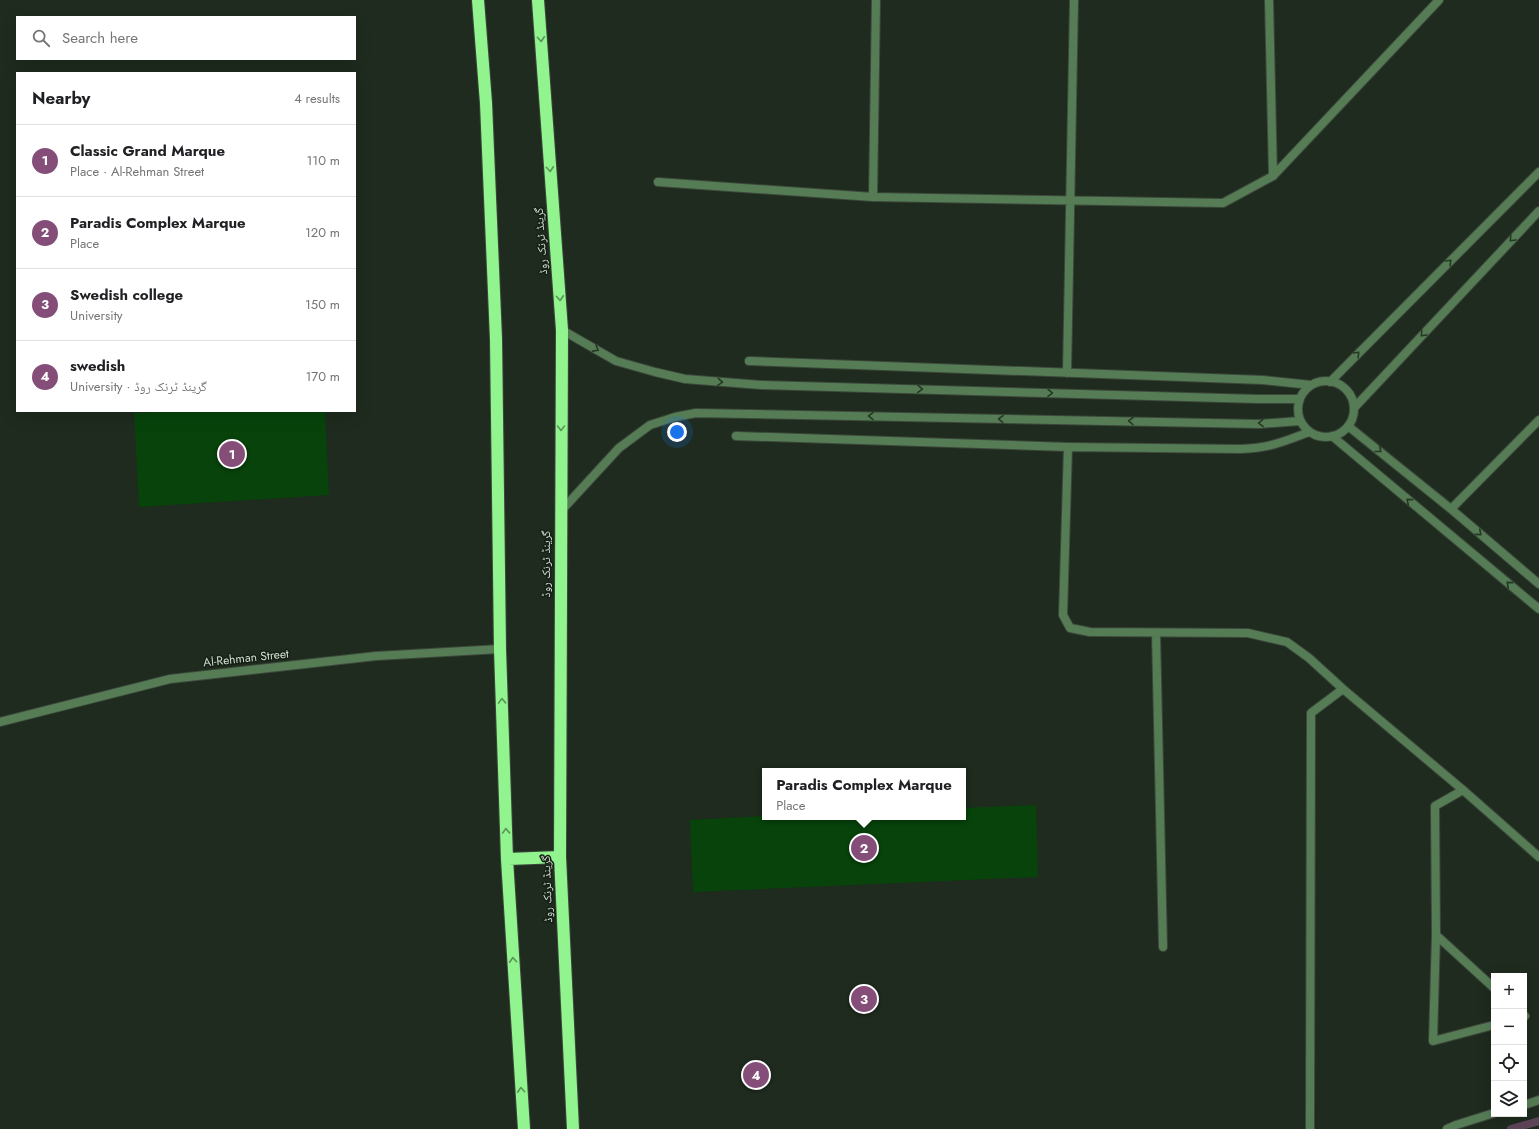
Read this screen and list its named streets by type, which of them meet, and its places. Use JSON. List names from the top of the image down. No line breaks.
{"streets":{"highway":["گرینڈ ٹرنک روڈ"],"street":["Al-Rehman Street"]},"page":{"search":"Search here","heading":["Nearby","4 results"],"list":[{"mark":"1","name":"Classic Grand Marque","note":"Place · Al-Rehman Street","value":"110 m"},{"mark":"2","name":"Paradis Complex Marque","note":"Place","value":"120 m"},{"mark":"3","name":"Swedish college","note":"University","value":"150 m"},{"mark":"4","name":"swedish","note":"University · گرینڈ ٹرنک روڈ","value":"170 m"}],"pins":["1","2","3","4"],"popup":["Paradis Complex Marque","Place"],"map_buttons":["+","−"]}}
